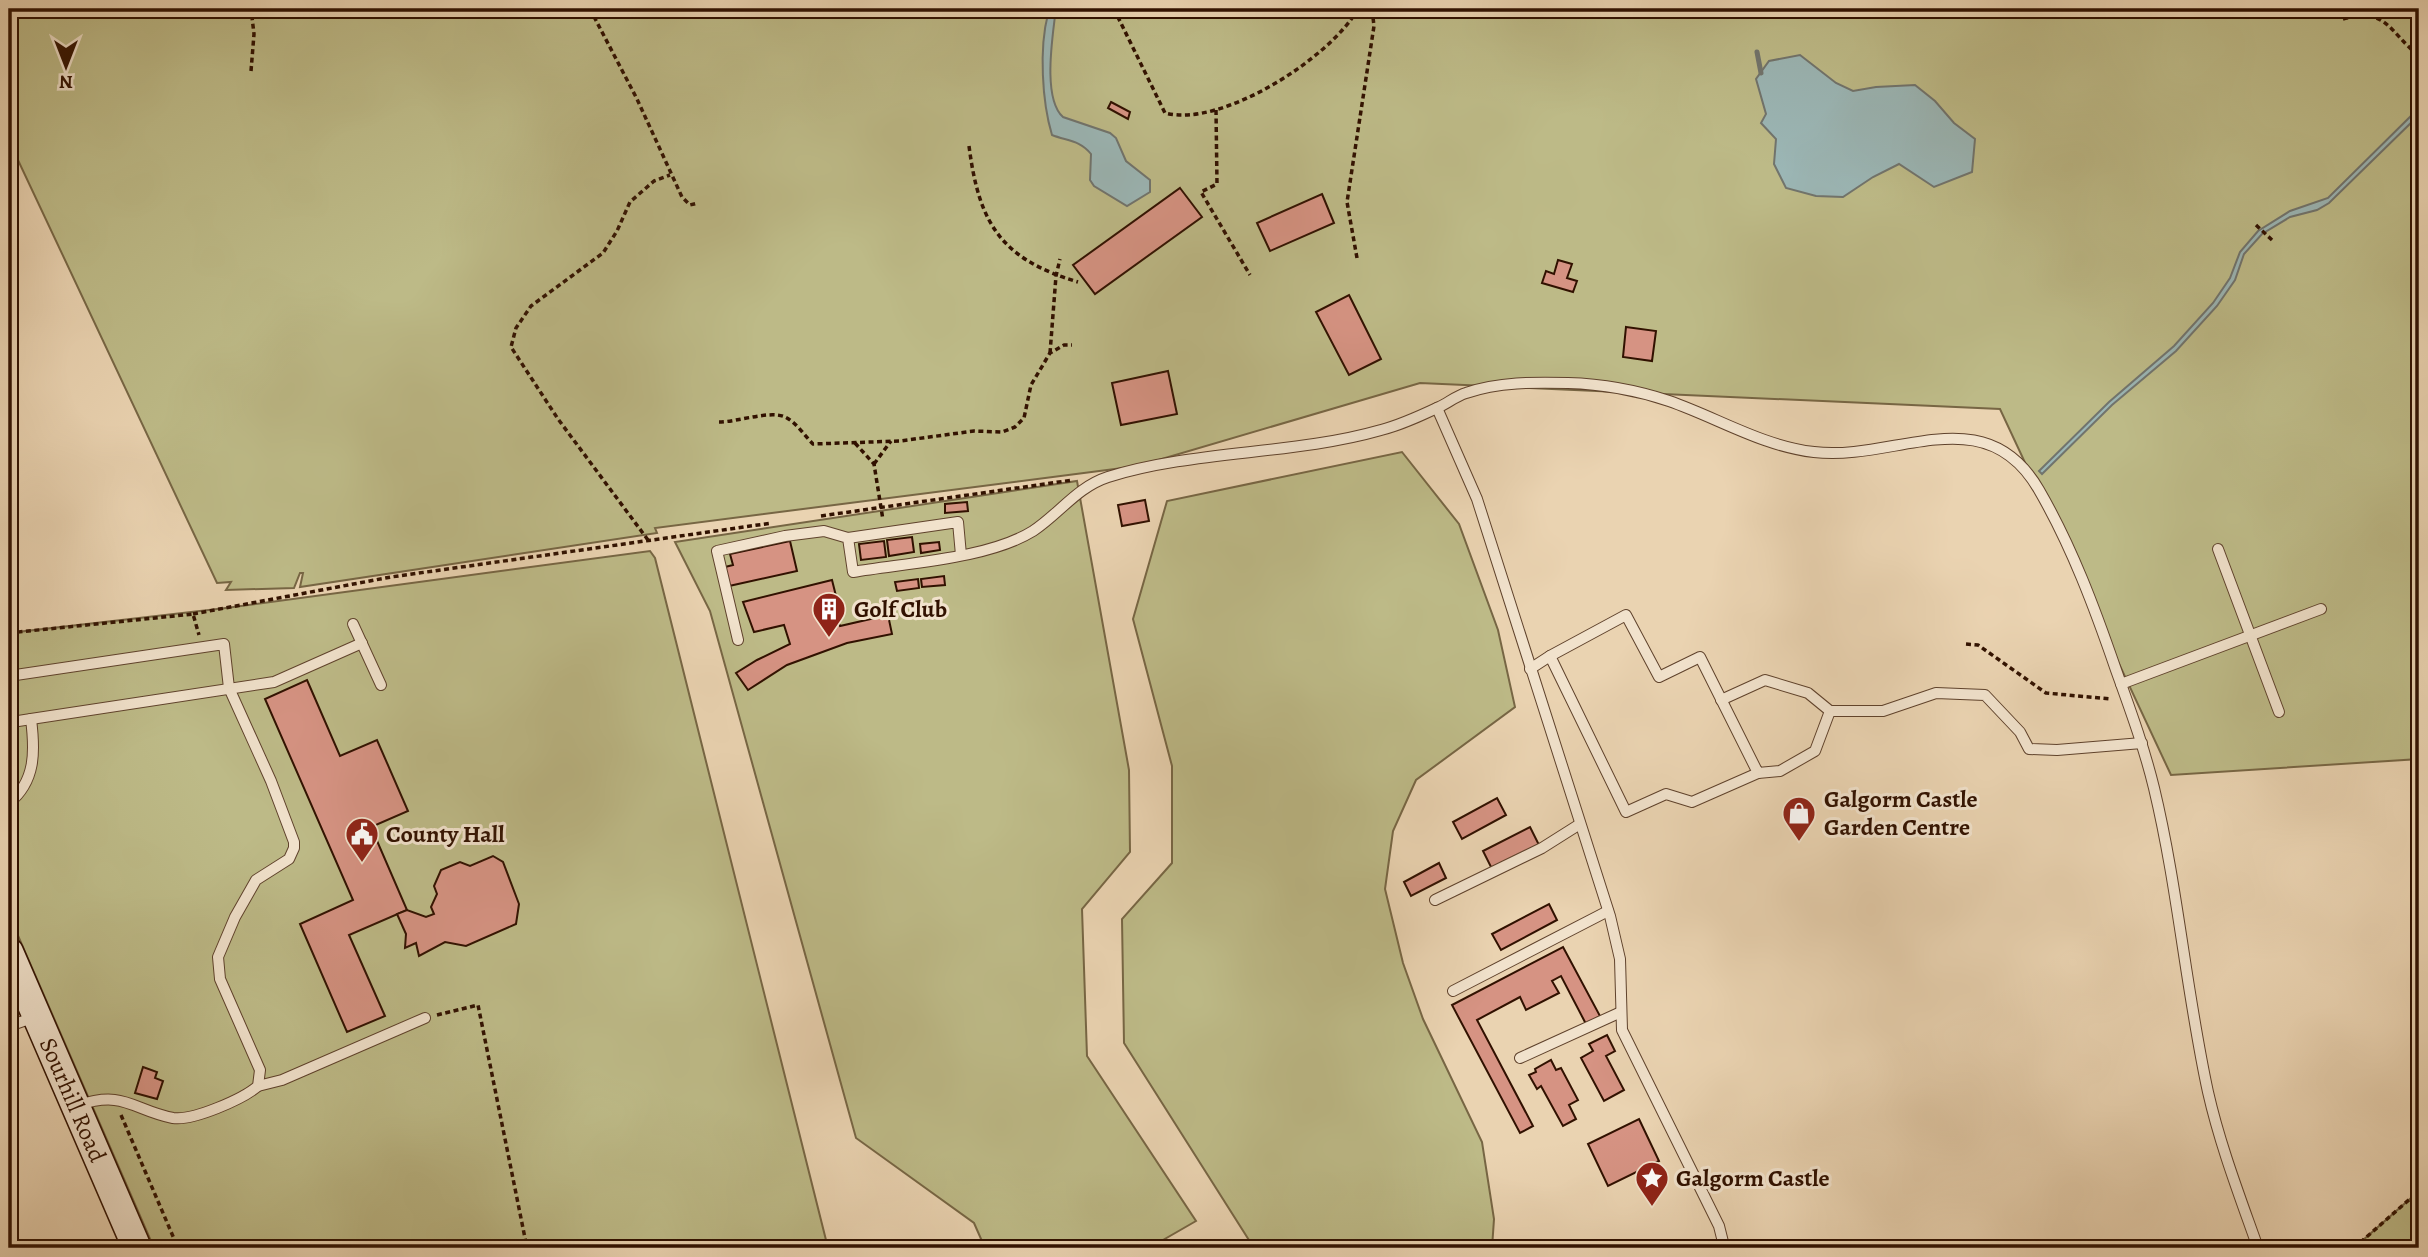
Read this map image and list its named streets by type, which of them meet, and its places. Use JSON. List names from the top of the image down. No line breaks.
{"streets":{"street":["Sourhill Road"]},"places":{"building":["Golf Club"],"shop":["Galgorm Castle Garden Centre"],"public building":["County Hall"],"place":["Galgorm Castle"]},"north":"bottom"}
